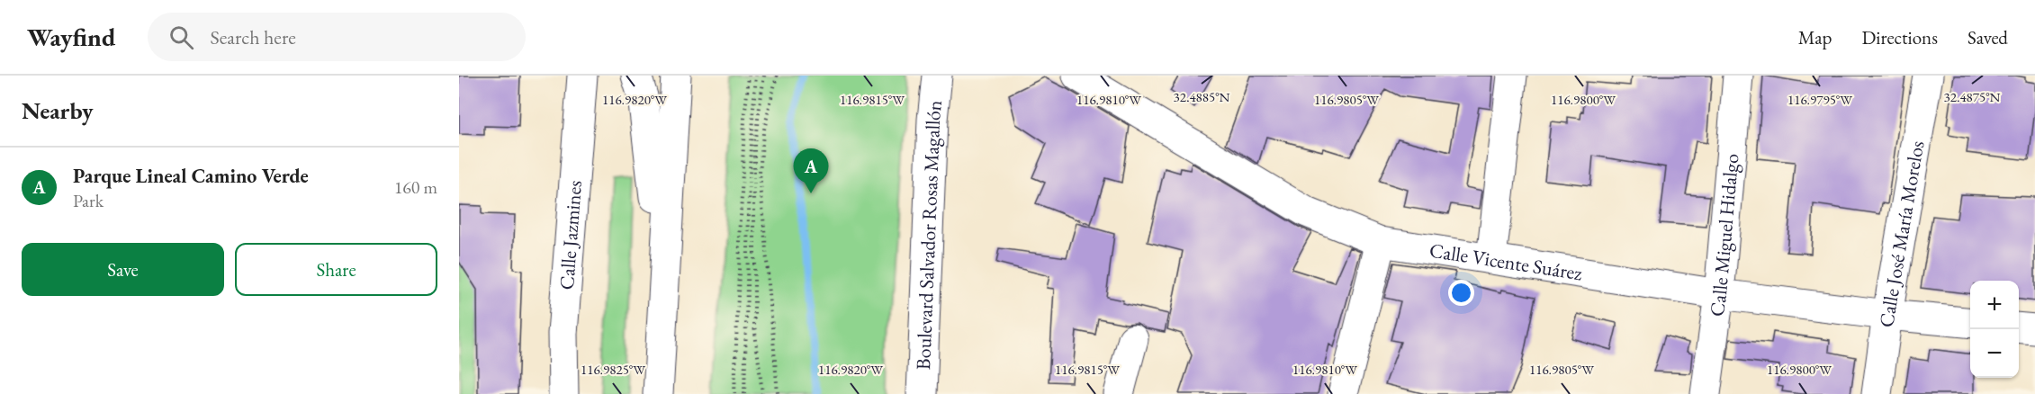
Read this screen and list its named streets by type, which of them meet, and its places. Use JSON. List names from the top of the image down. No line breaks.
{"streets":{"main road":["Calle Jazmines","Boulevard Salvador Rosas Magallón","Calle Miguel Hidalgo","Calle José María Morelos","Calle Vicente Suárez"]},"crossings":[["Calle Miguel Hidalgo","Calle Vicente Suárez"],["Calle José María Morelos","Calle Vicente Suárez"]],"page":{"header":"Wayfind","search":"Search here","nav":["Map","Directions","Saved"],"heading":"Nearby","list":[{"mark":"A","name":"Parque Lineal Camino Verde","note":"Park","value":"160 m"}],"pins":"A","buttons":["Save","Share"],"map_buttons":["+","−"]},"coordinates":["32.4885°N","32.4875°N","116.9820°W","116.9815°W","116.9810°W","116.9805°W","116.9800°W","116.9795°W","116.9825°W"]}
